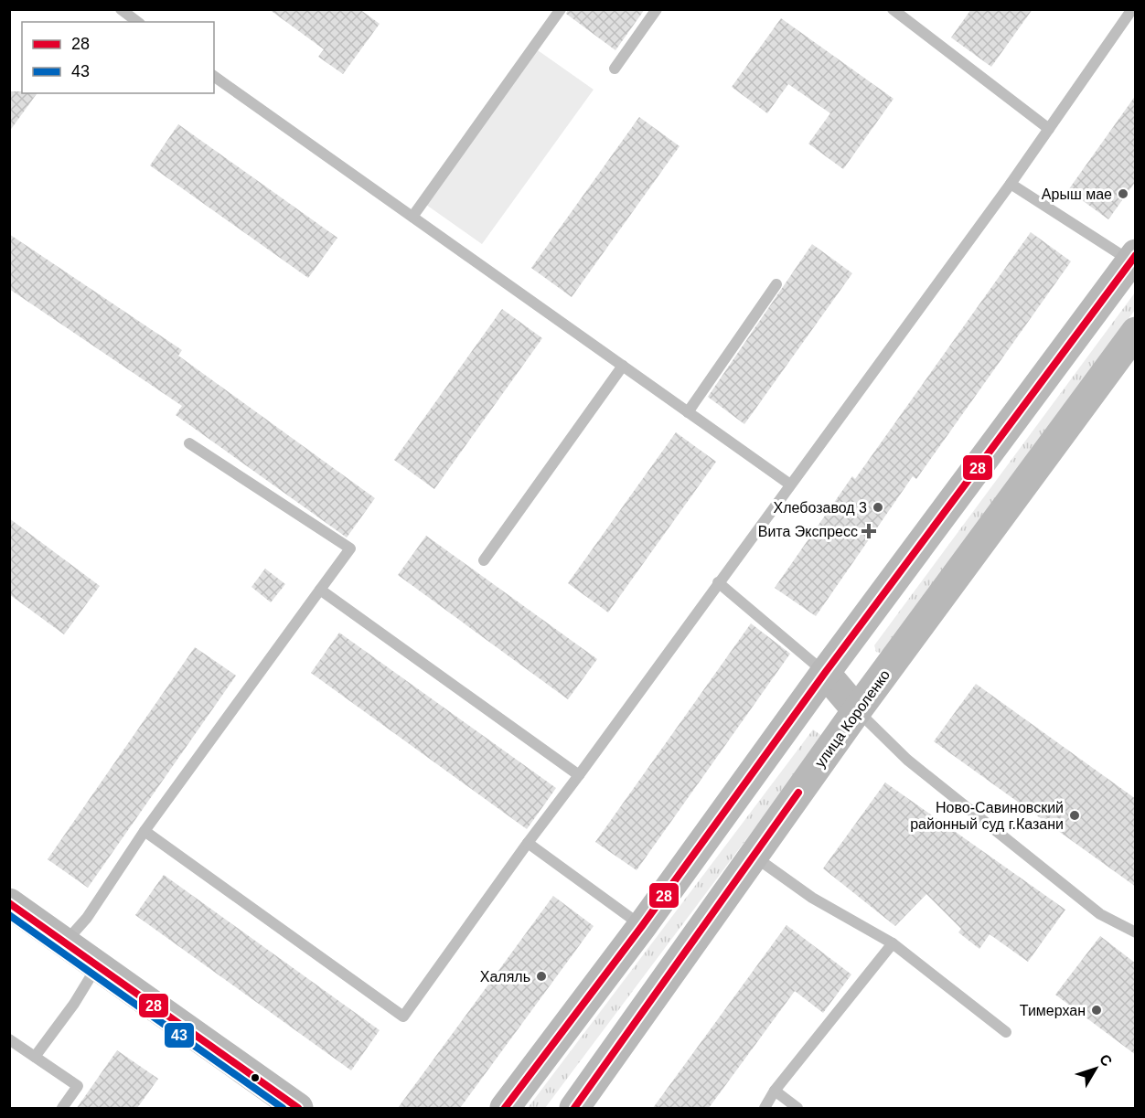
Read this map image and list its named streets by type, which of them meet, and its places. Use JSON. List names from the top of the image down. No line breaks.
{"streets":{"street":["улица Короленко"]},"places":{"other":["Арыш мае","Хлебозавод 3","Ново-Савиновский районный суд г.Казани","Халяль","Тимерхан"],"health":["Вита Экспресс"]},"lines":["transit line 28","transit line 43"],"legend":["28","43"],"north":"top right"}
